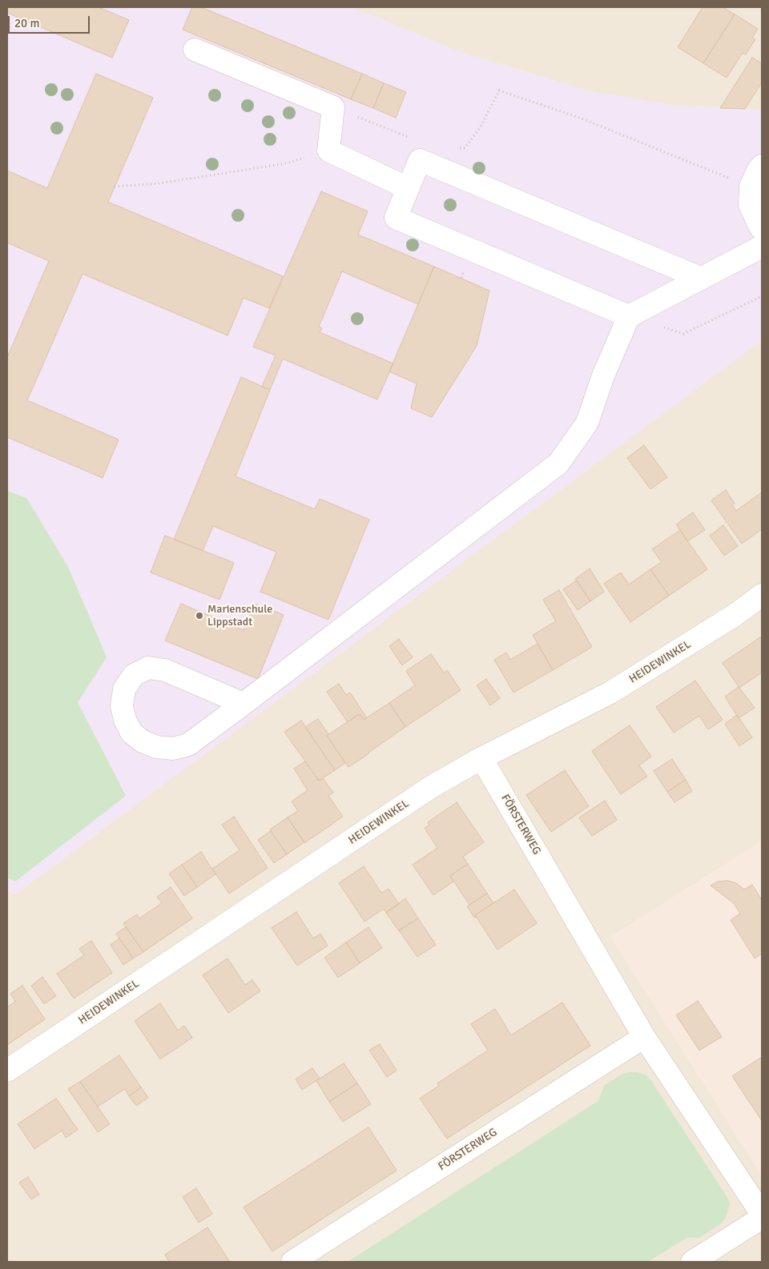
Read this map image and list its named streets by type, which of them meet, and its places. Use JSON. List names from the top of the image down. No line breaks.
{"streets":{"street":["HEIDEWINKEL","FÖRSTERWEG"]},"crossings":[["HEIDEWINKEL","FÖRSTERWEG"]],"places":["Marienschule Lippstadt"],"scale_bar":"20 m"}
